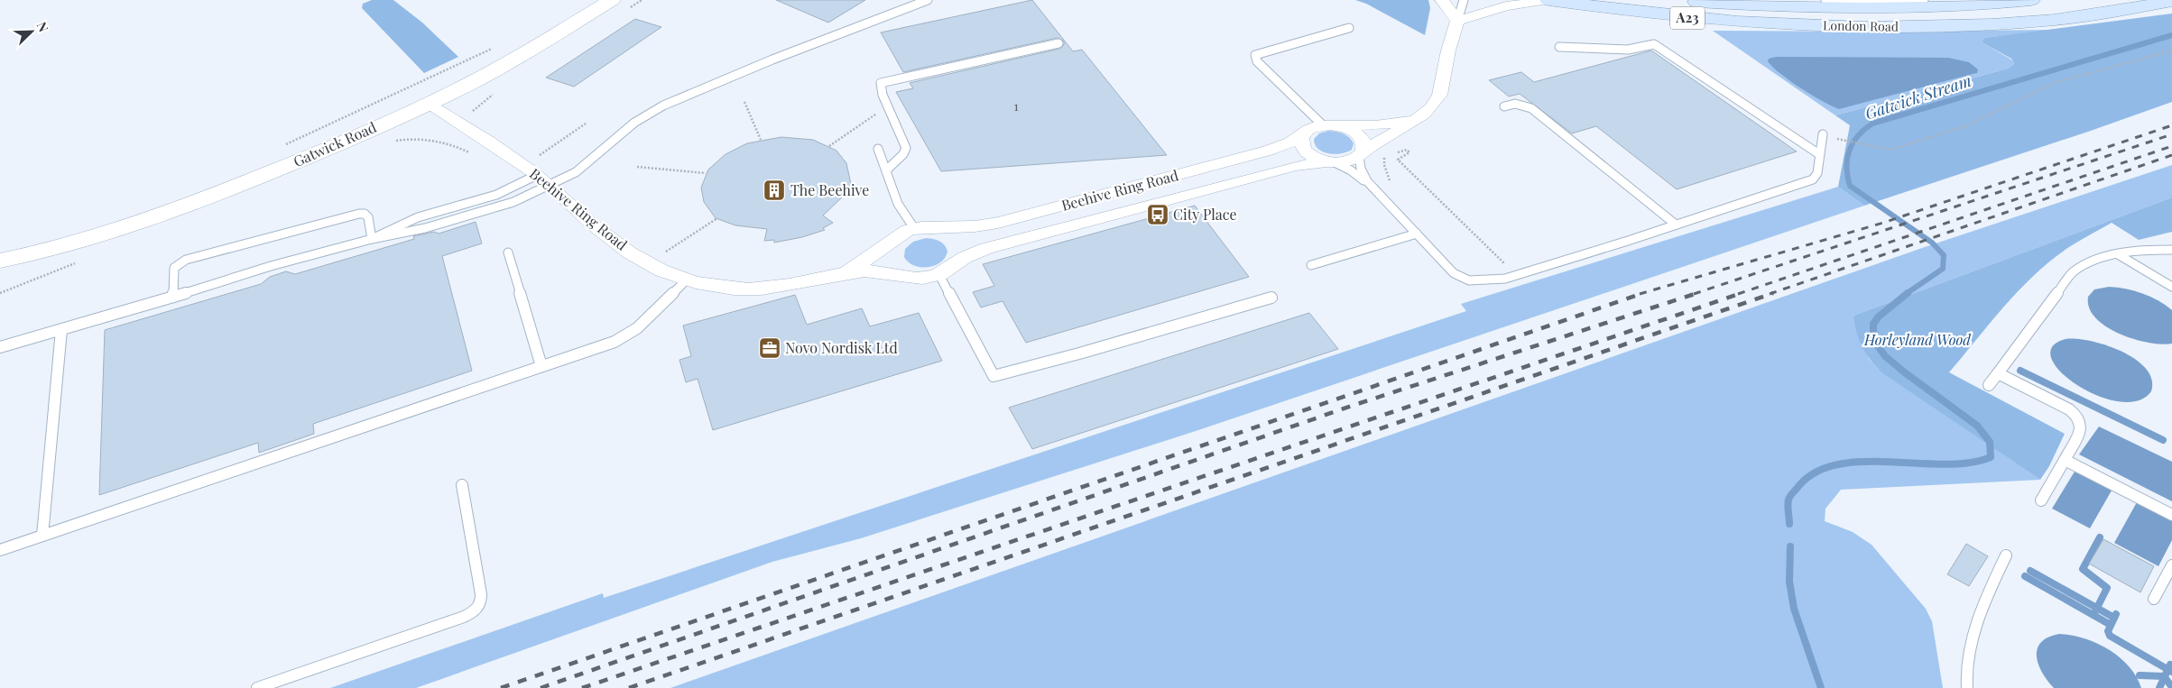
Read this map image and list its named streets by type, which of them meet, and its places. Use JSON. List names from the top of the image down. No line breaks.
{"streets":{"main road":["A23","London Road"],"street":["Gatwick Road","Beehive Ring Road"]},"crossings":[["Gatwick Road","Beehive Ring Road"]],"water":["Gatwick Stream"],"parks":["Horleyland Wood"],"places":{"building":["The Beehive"],"bus stop":["City Place"],"office":["Novo Nordisk Ltd"]},"house_numbers":["1"],"north":"top right"}
